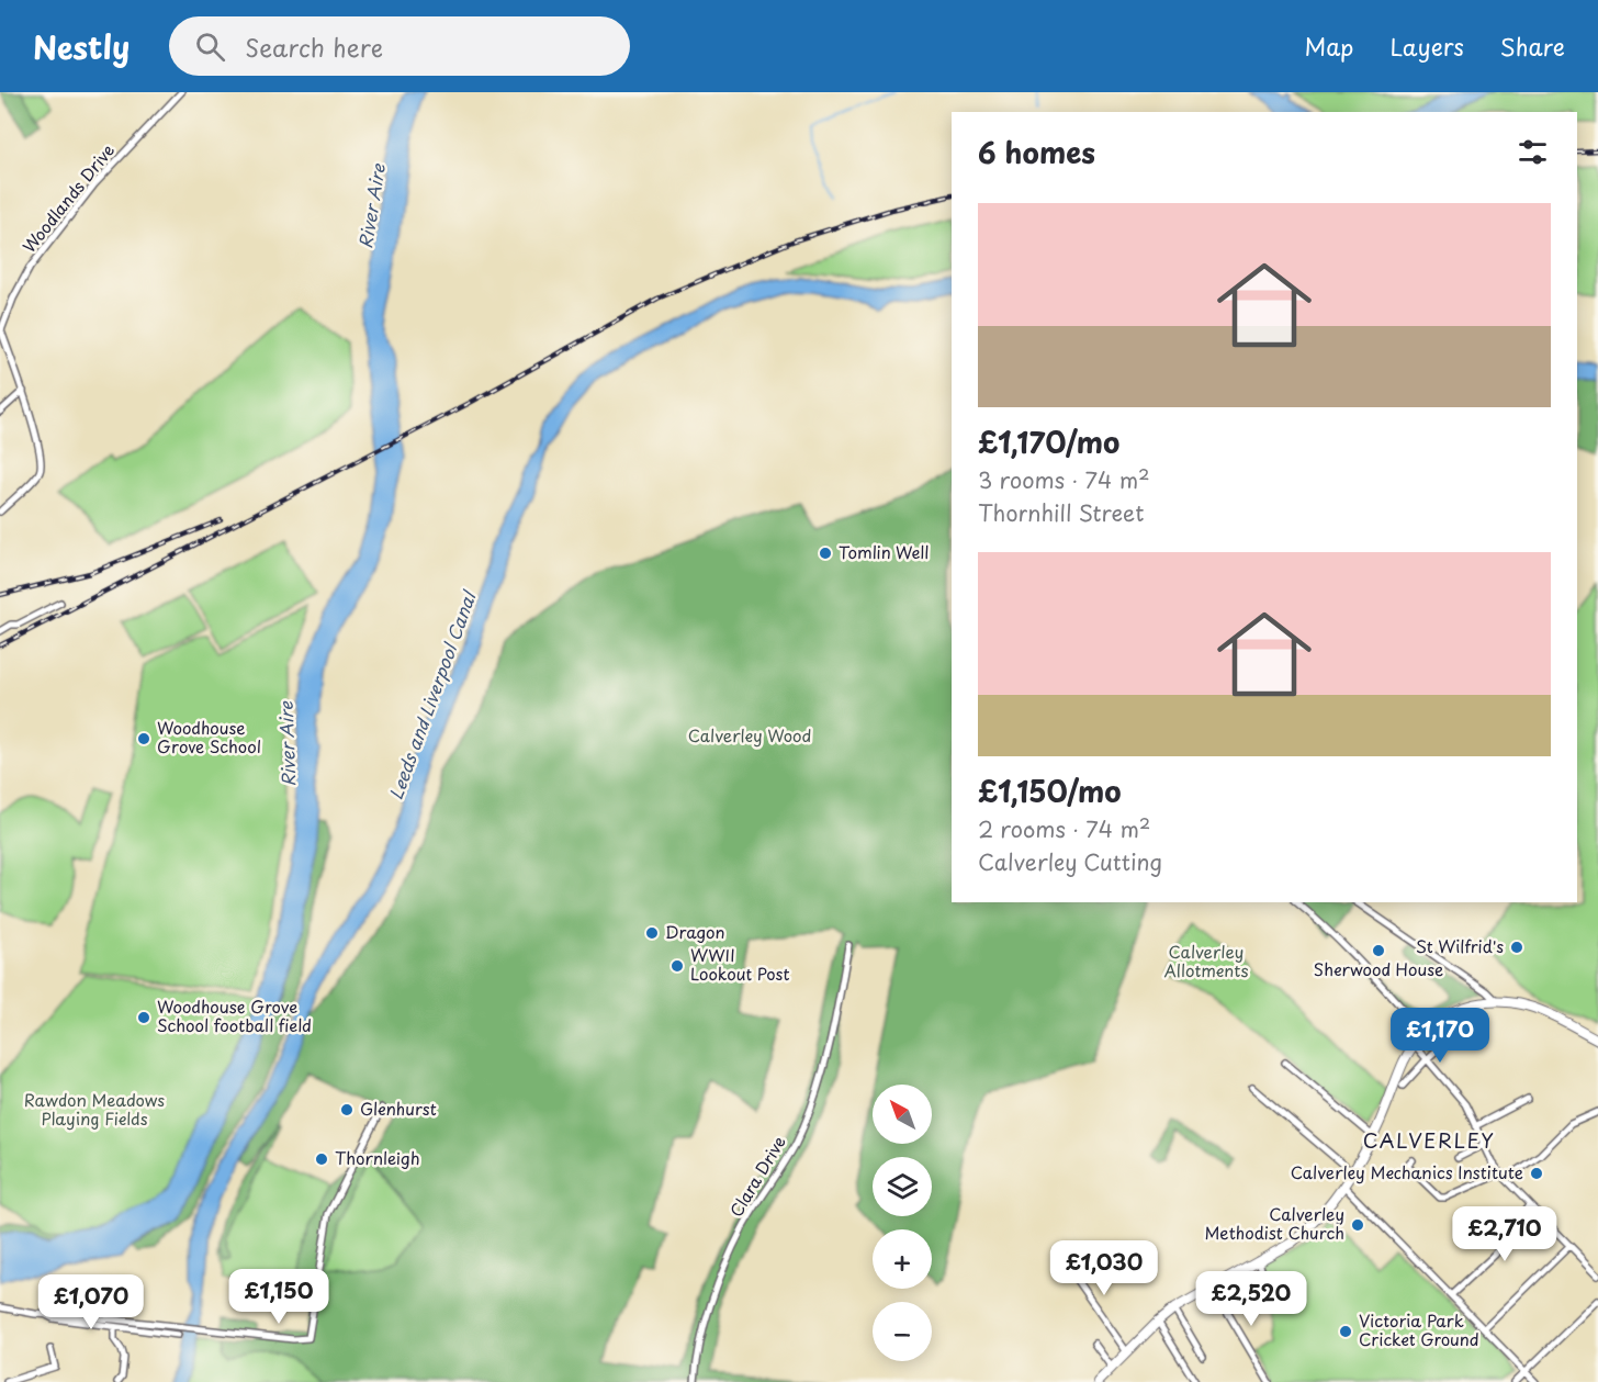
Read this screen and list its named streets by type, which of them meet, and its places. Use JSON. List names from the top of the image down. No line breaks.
{"streets":{"street":["Woodlands Drive","Clara Drive"]},"districts":["CALVERLEY"],"water":["River Aire","Leeds and Liverpool Canal"],"parks":["Calverley Wood","Calverley Allotments","Rawdon Meadows Playing Fields"],"places":["Tomlin Well","Woodhouse Grove School","Dragon","St Wilfrid's","Sherwood House","WWII Lookout Post","Woodhouse Grove School football field","Glenhurst","Thornleigh","Calverley Mechanics Institute","Calverley Methodist Church","Victoria Park Cricket Ground"],"north":"top left","page":{"header":"Nestly","search":"Search here","nav":["Map","Layers","Share"],"heading":"6 homes","list":[{"name":"£1,170/mo","note":"3 rooms · 74 m² · Thornhill Street"},{"name":"£1,150/mo","note":"2 rooms · 74 m² · Calverley Cutting"}],"price":["£1,170","£2,710","£1,030","£1,150","£2,520","£1,070"],"map_buttons":["+","−"]}}
